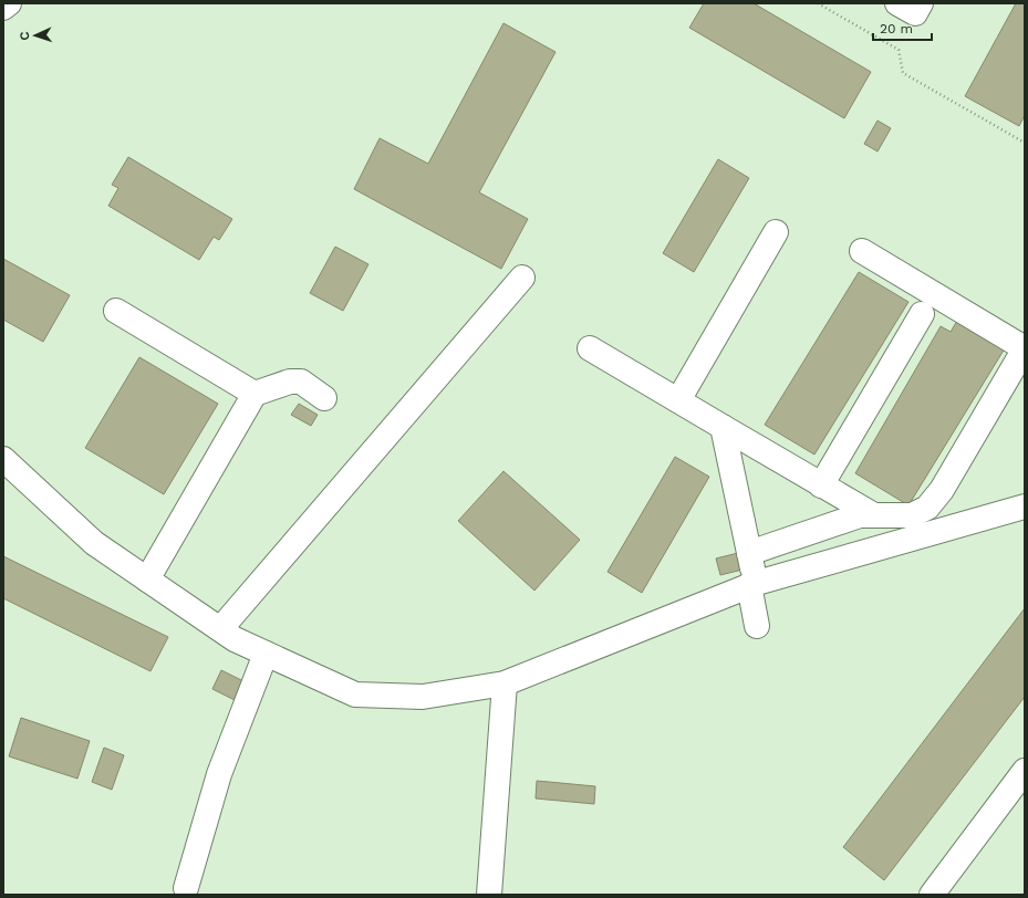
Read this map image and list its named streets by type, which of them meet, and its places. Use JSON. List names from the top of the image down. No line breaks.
{"scale_bar":"20 m","north":"left"}
